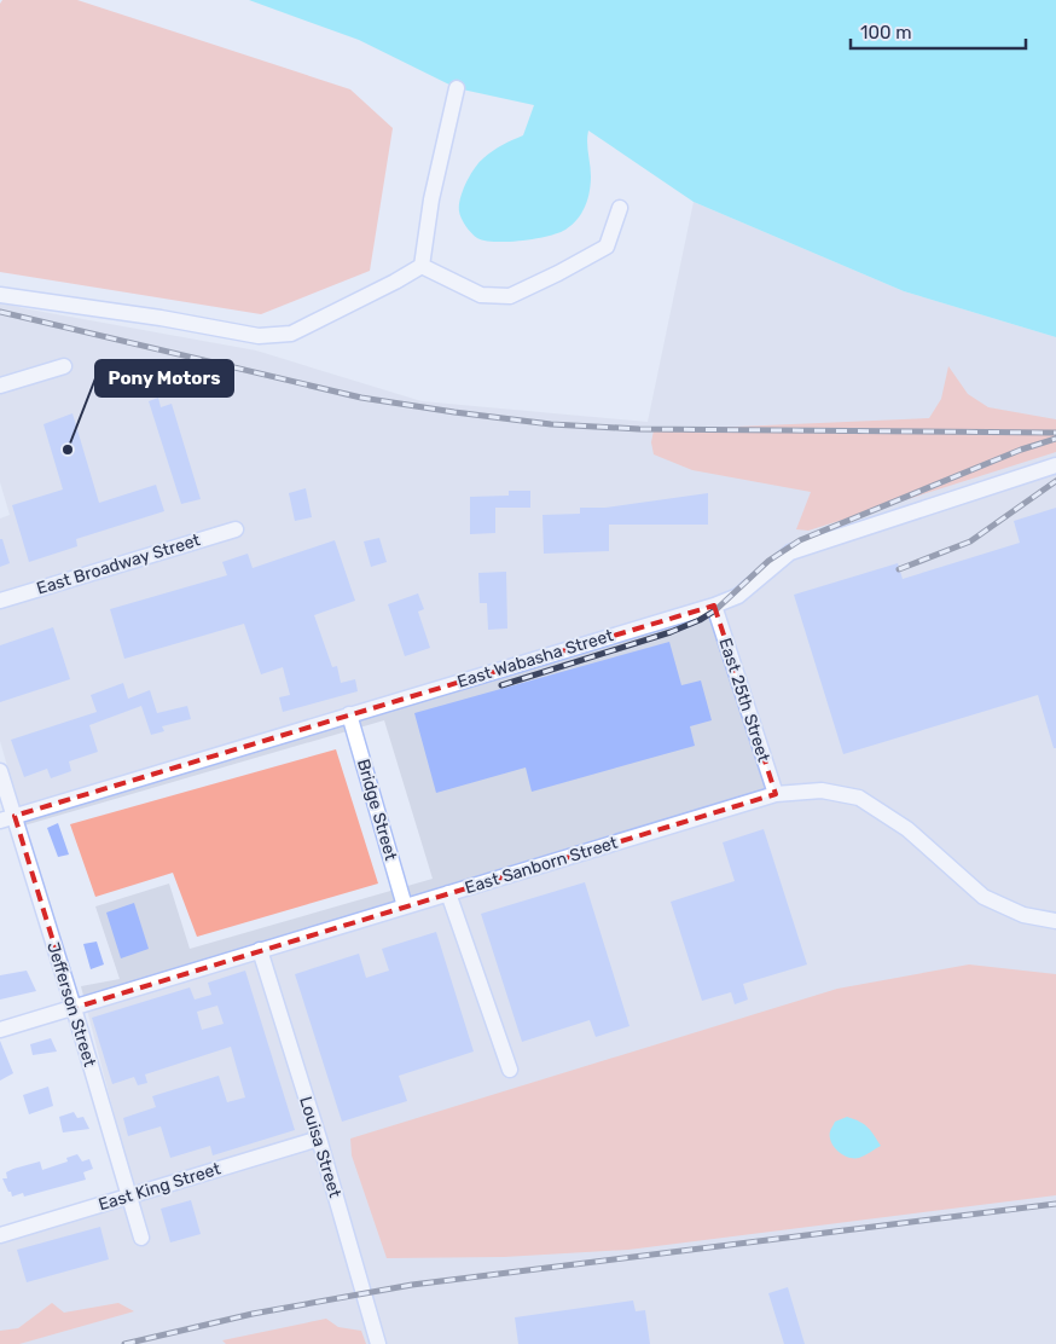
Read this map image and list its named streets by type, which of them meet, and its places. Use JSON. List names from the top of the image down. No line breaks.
{"streets":{"street":["East Broadway Street","East Wabasha Street","East 25th Street","Bridge Street","East Sanborn Street","Jefferson Street","Louisa Street","East King Street"]},"crossings":[["East Wabasha Street","East 25th Street"],["East Wabasha Street","Bridge Street"],["East Wabasha Street","Jefferson Street"],["East 25th Street","East Sanborn Street"],["Bridge Street","East Sanborn Street"],["East Sanborn Street","Jefferson Street"],["East Sanborn Street","Louisa Street"],["Jefferson Street","East King Street"],["Louisa Street","East King Street"]],"places":["Pony Motors"],"scale_bar":"100 m"}
